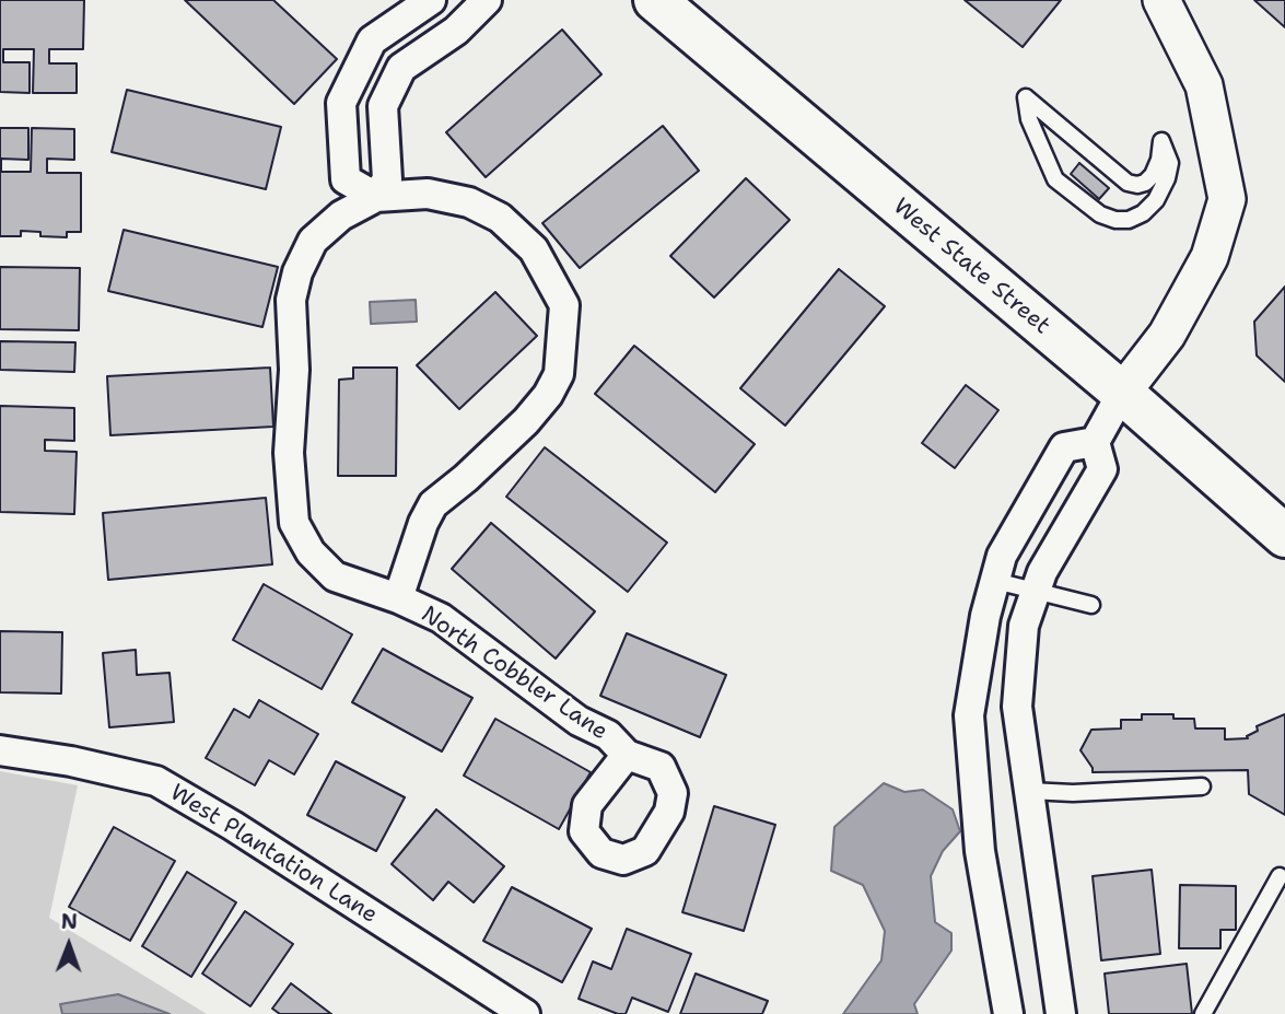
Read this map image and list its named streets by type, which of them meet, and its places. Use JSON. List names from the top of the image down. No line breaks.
{"streets":{"main road":["West State Street"],"street":["North Cobbler Lane","West Plantation Lane"]},"north":"top"}
